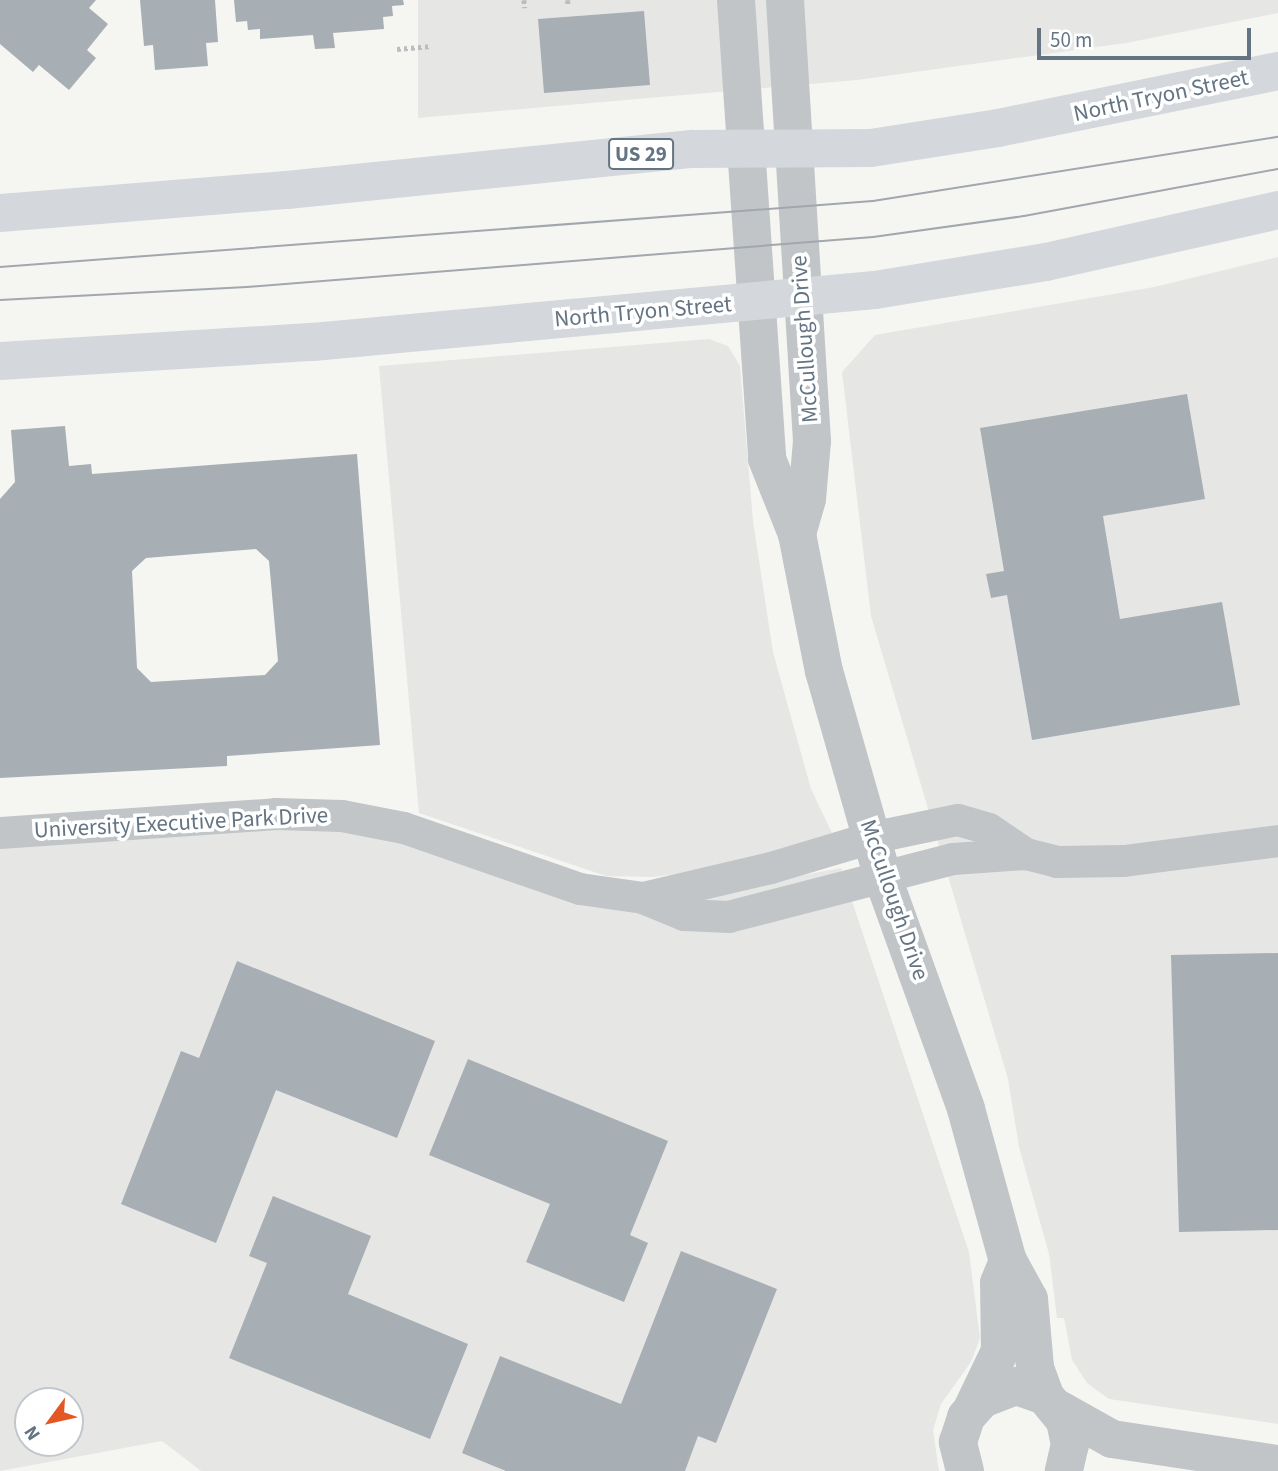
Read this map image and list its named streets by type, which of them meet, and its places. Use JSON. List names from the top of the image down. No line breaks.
{"streets":{"main road":["North Tryon Street","US 29"],"street":["McCullough Drive","University Executive Park Drive"]},"crossings":[["North Tryon Street","McCullough Drive"],["McCullough Drive","University Executive Park Drive"]],"scale_bar":"50 m","north":"bottom left"}
